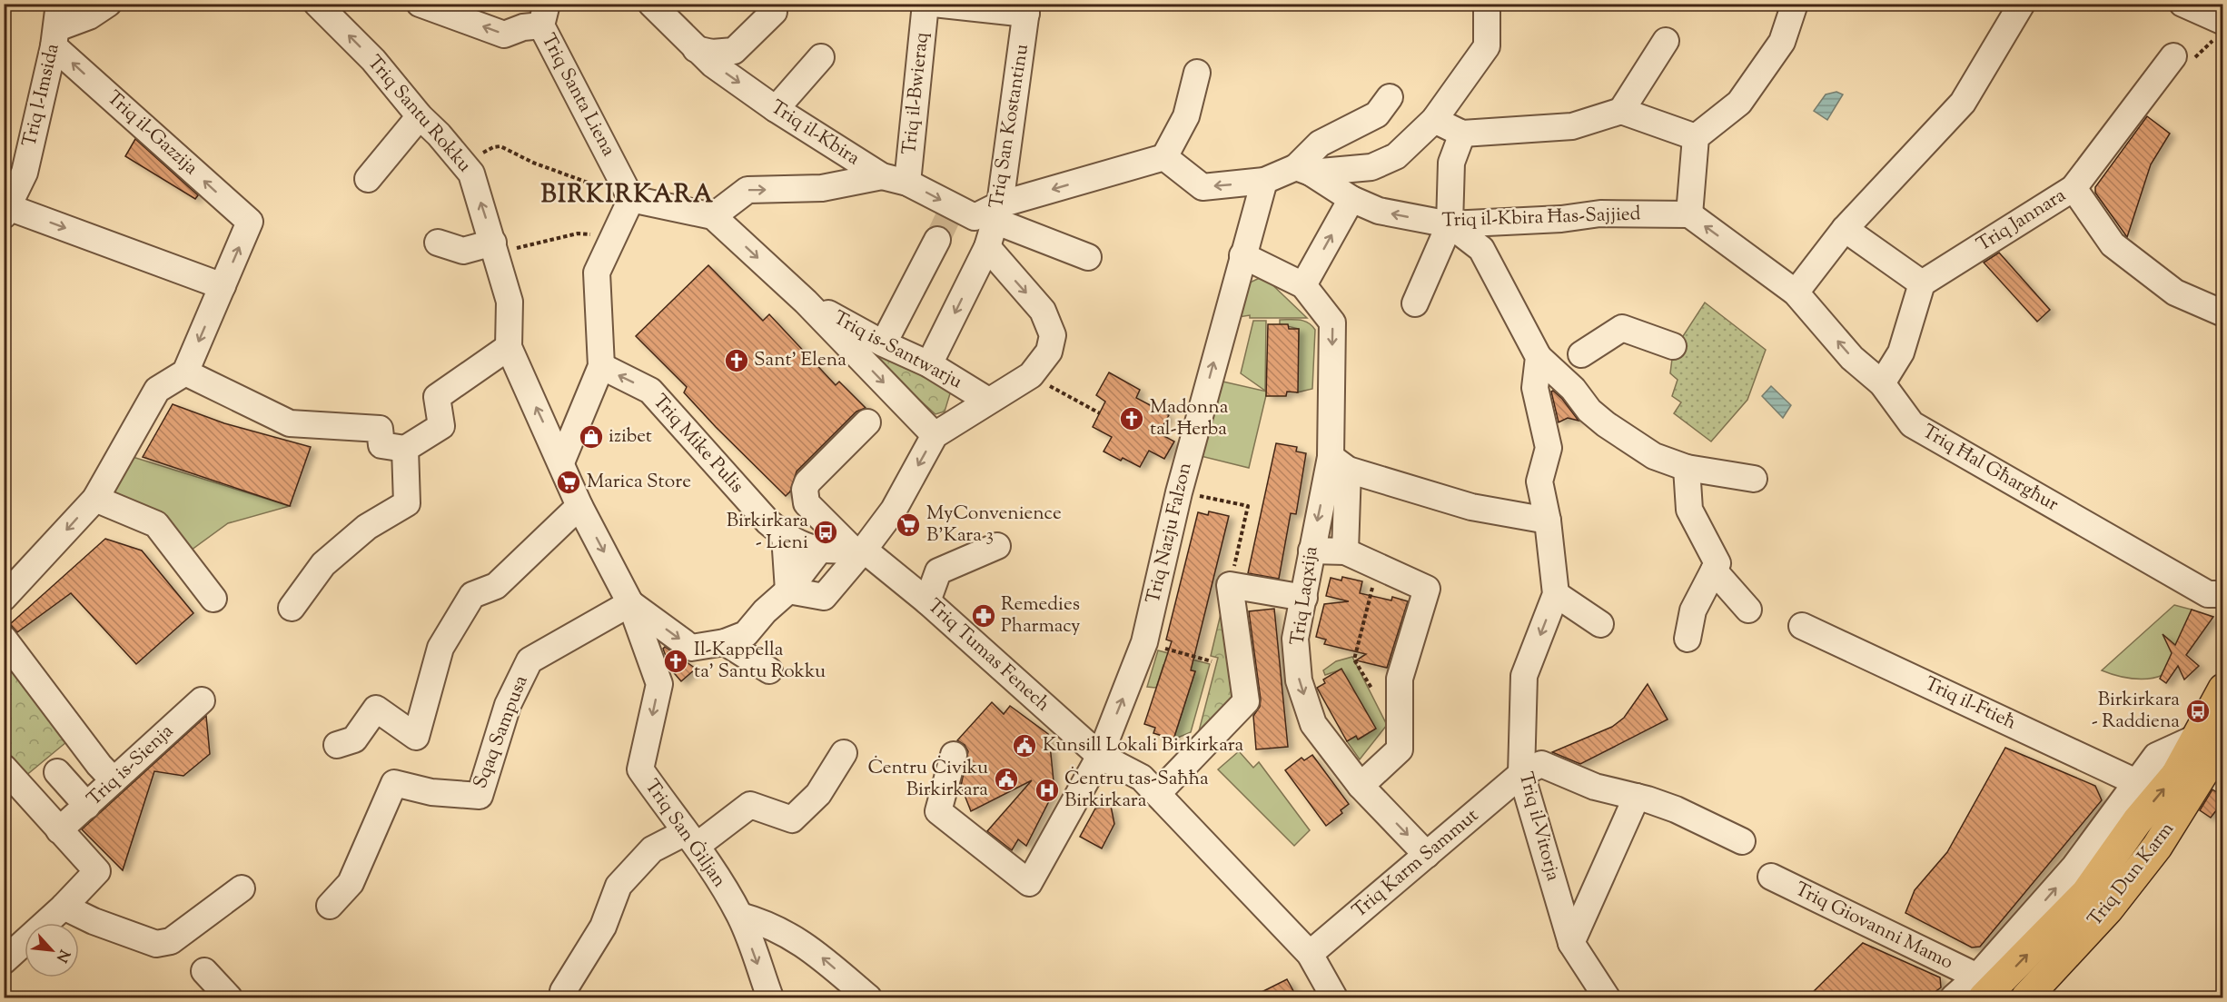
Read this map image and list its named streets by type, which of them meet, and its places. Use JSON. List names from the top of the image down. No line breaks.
{"streets":{"highway":["Triq Dun Karm"],"street":["Triq il-Bwieraq","Triq l-Imsida","Triq Santa Liena","Triq Santu Rokku","Triq San Kostantinu","Triq il-Gazzija","Triq il-Kbira","Triq il-Kbira Ħas-Sajjied","Triq Jannara","Triq is-Santwarju","Triq Mike Pulis","Triq Ħal Għargħur","Triq Nazju Falzon","Triq Laqxija","Triq Tumas Fenech","Triq il-Ftieħ","Sqaq Sampusa","Triq is-Sienja","Triq il-Vitorja","Triq San Ġiljan","Triq Karm Sammut","Triq Giovanni Mamo"]},"crossings":[["Triq il-Bwieraq","Triq il-Kbira"],["Triq l-Imsida","Triq il-Gazzija"],["Triq Santu Rokku","Sqaq Sampusa"],["Triq Santu Rokku","Triq San Ġiljan"],["Triq San Kostantinu","Triq il-Kbira"],["Triq San Kostantinu","Triq is-Santwarju"],["Triq il-Kbira Ħas-Sajjied","Triq Ħal Għargħur"],["Triq Mike Pulis","Triq Tumas Fenech"],["Triq Nazju Falzon","Triq Laqxija"],["Triq Nazju Falzon","Triq Tumas Fenech"],["Triq Laqxija","Triq Karm Sammut"],["Triq Tumas Fenech","Triq Karm Sammut"],["Triq il-Ftieħ","Triq Dun Karm"],["Sqaq Sampusa","Triq San Ġiljan"],["Triq il-Vitorja","Triq Karm Sammut"],["Triq Dun Karm","Triq Giovanni Mamo"]],"one_way":["Triq il-Gazzija","Triq Mike Pulis","Triq Nazju Falzon","Triq San Ġiljan"],"districts":["BIRKIRKARA"],"places":{"church":["Sant' Elena","Madonna tal-Ħerba","Il-Kappella ta' Santu Rokku"],"shop":["izibet"],"supermarket":["Marica Store","MyConvenience B'Kara 3"],"bus stop":["Birkirkara - Lieni","Birkirkara - Raddiena"],"pharmacy":["Remedies Pharmacy"],"public building":["Kunsill Lokali Birkirkara","Ċentru Ċiviku Birkirkara"],"hospital":["Ċentru tas-Saħħa Birkirkara"]},"north":"bottom right"}
